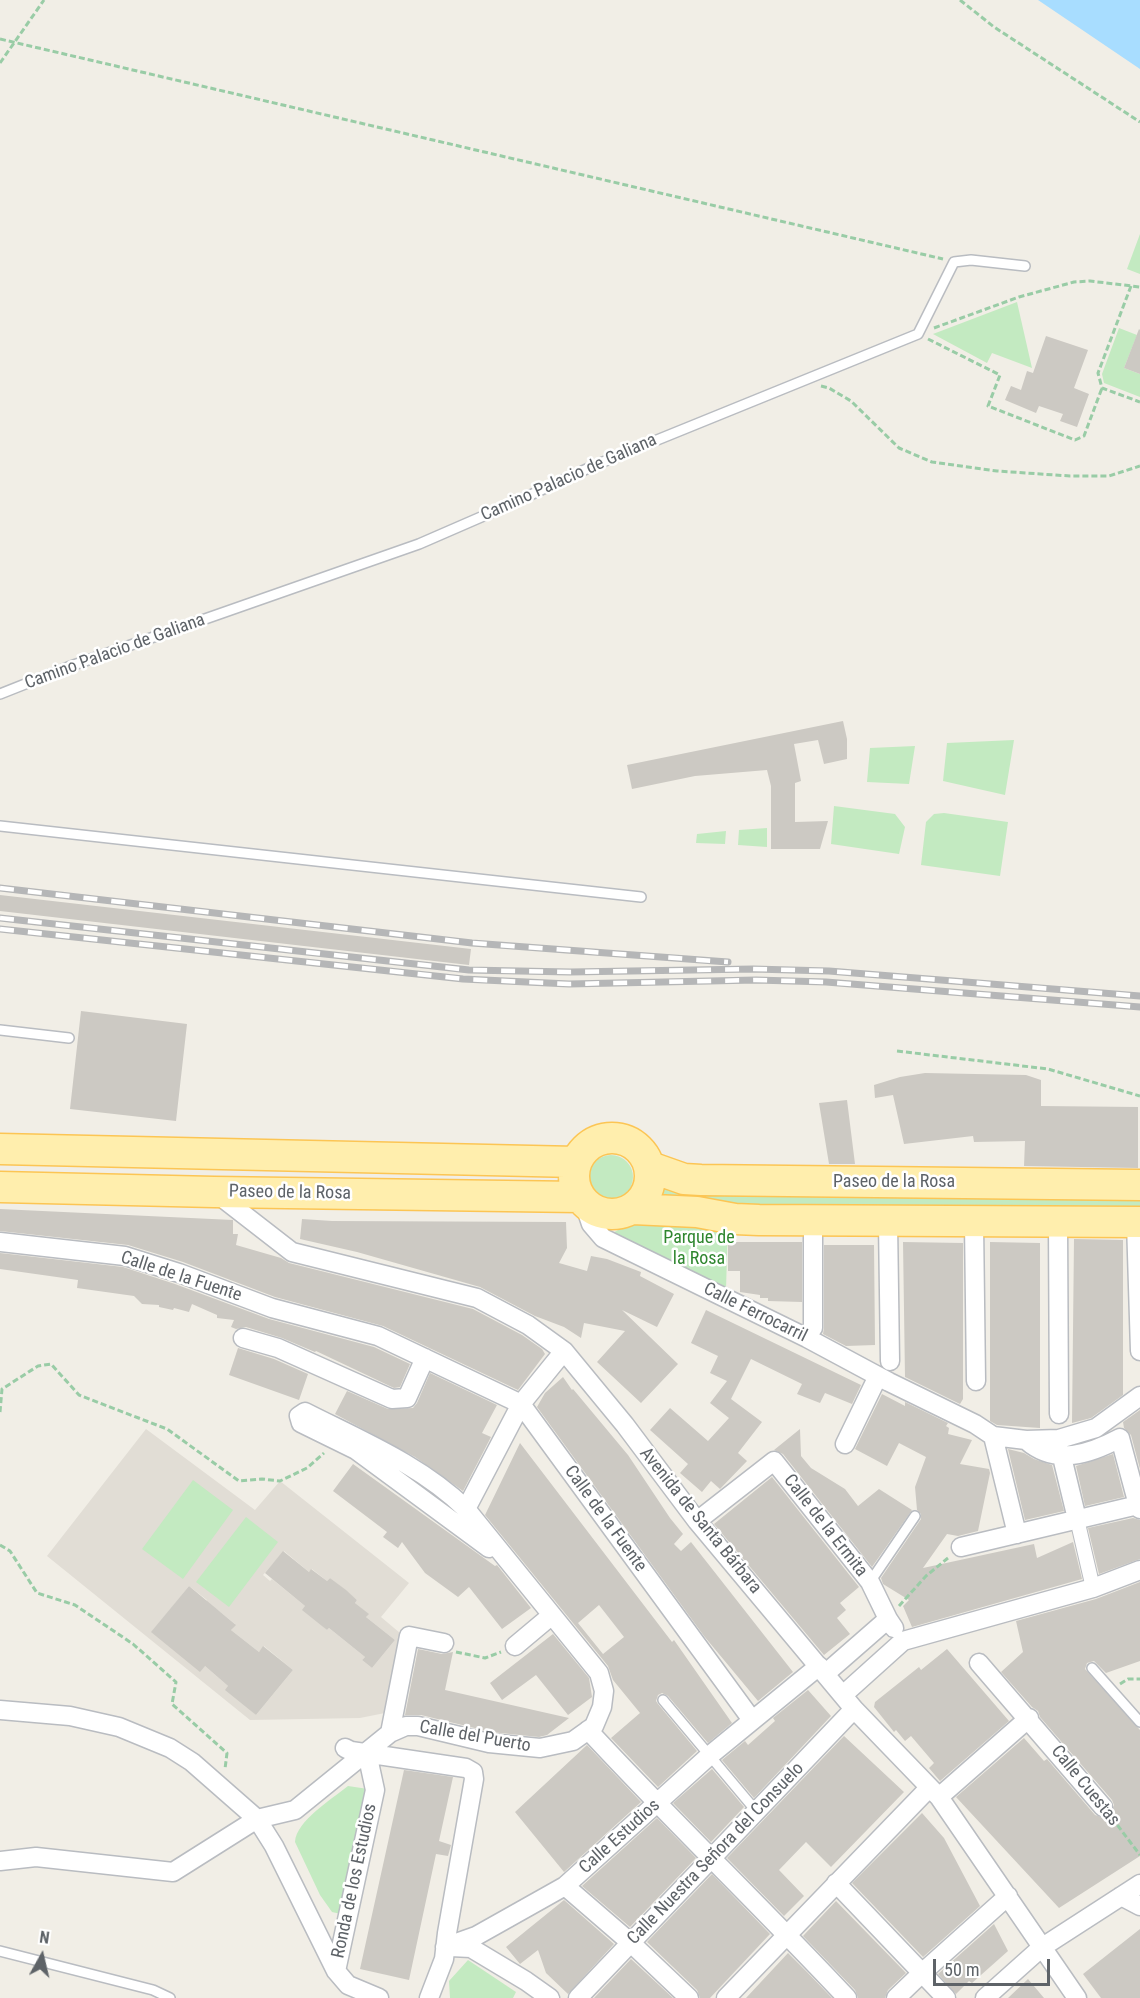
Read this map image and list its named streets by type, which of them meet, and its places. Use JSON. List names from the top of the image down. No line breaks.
{"streets":{"main road":["Paseo de la Rosa"],"street":["Calle de la Fuente","Calle Ferrocarril","Avenida de Santa Bárbara","Calle de la Ermita","Calle del Puerto","Calle Cuestas","Calle Estudios","Calle Nuestra Señora del Consuelo","Ronda de los Estudios"],"lane":["Camino Palacio de Galiana"]},"crossings":[["Paseo de la Rosa","Calle Ferrocarril"],["Paseo de la Rosa","Avenida de Santa Bárbara"],["Calle de la Fuente","Calle Estudios"],["Avenida de Santa Bárbara","Calle de la Ermita"],["Avenida de Santa Bárbara","Calle Estudios"],["Avenida de Santa Bárbara","Calle Nuestra Señora del Consuelo"],["Calle de la Ermita","Calle Estudios"],["Calle del Puerto","Ronda de los Estudios"]],"parks":["Parque de la Rosa"],"scale_bar":"50 m","north":"top"}
